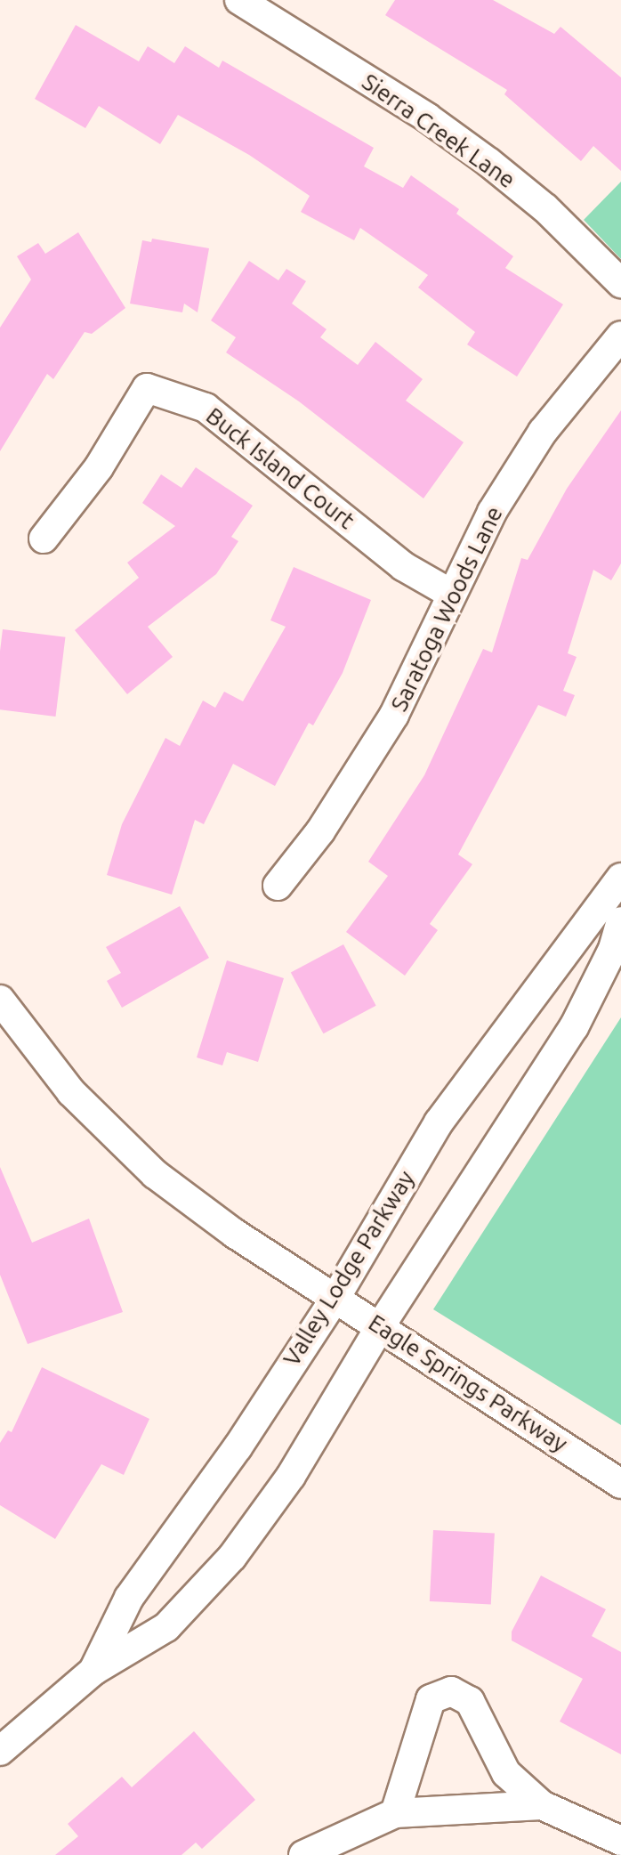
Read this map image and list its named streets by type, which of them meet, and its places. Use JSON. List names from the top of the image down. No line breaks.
{"streets":{"street":["Sierra Creek Lane","Buck Island Court","Saratoga Woods Lane","Valley Lodge Parkway","Eagle Springs Parkway"]},"crossings":[["Buck Island Court","Saratoga Woods Lane"],["Valley Lodge Parkway","Eagle Springs Parkway"]]}
